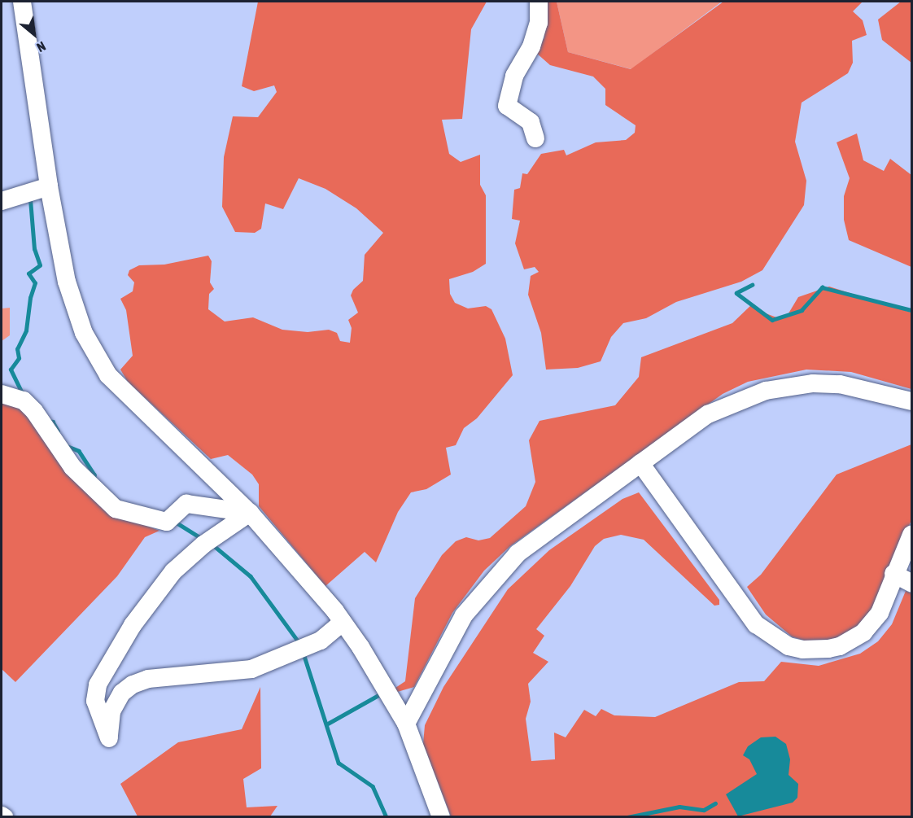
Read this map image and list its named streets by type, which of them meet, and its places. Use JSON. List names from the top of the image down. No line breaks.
{"north":"bottom right"}
